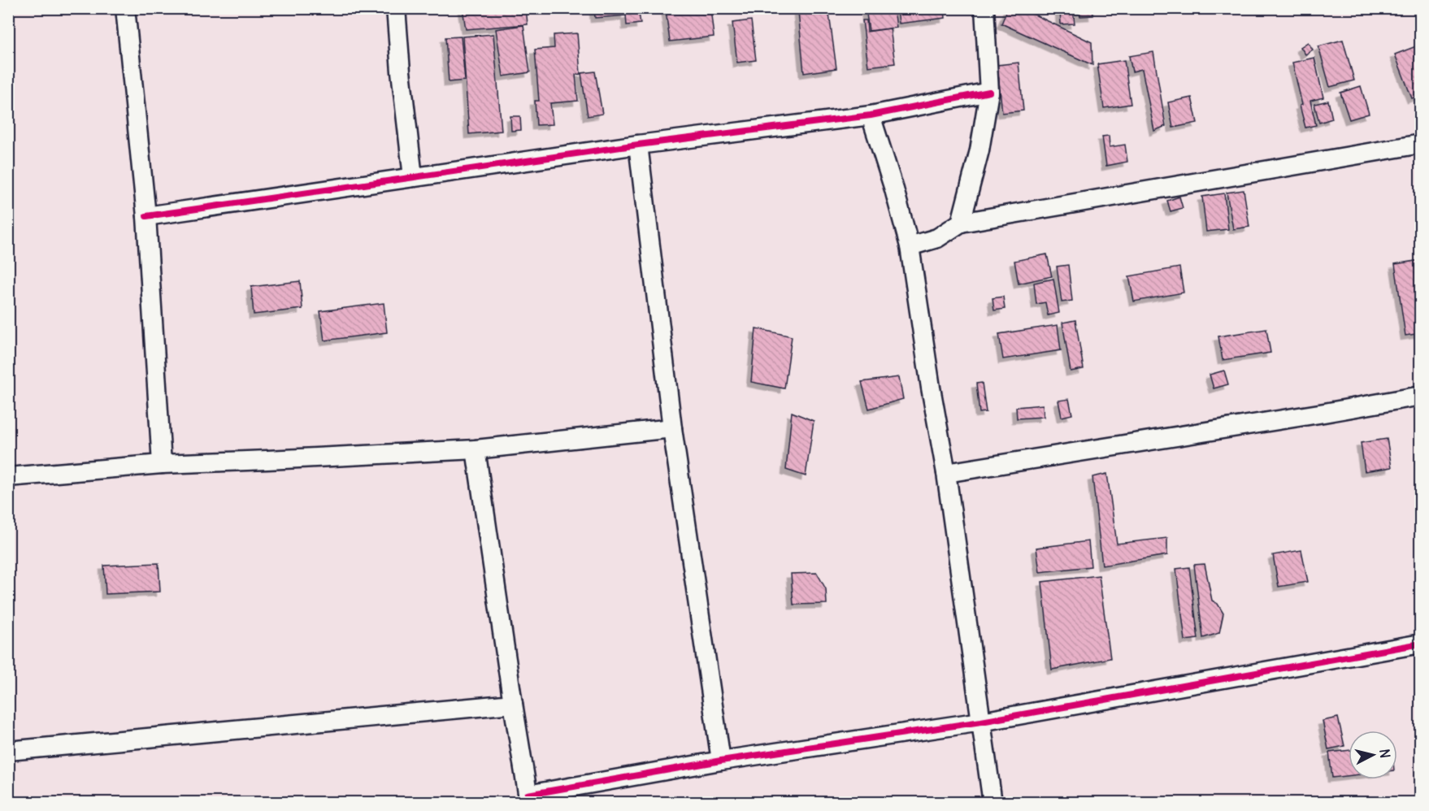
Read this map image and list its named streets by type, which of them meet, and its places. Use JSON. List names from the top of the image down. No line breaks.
{"north":"right"}
